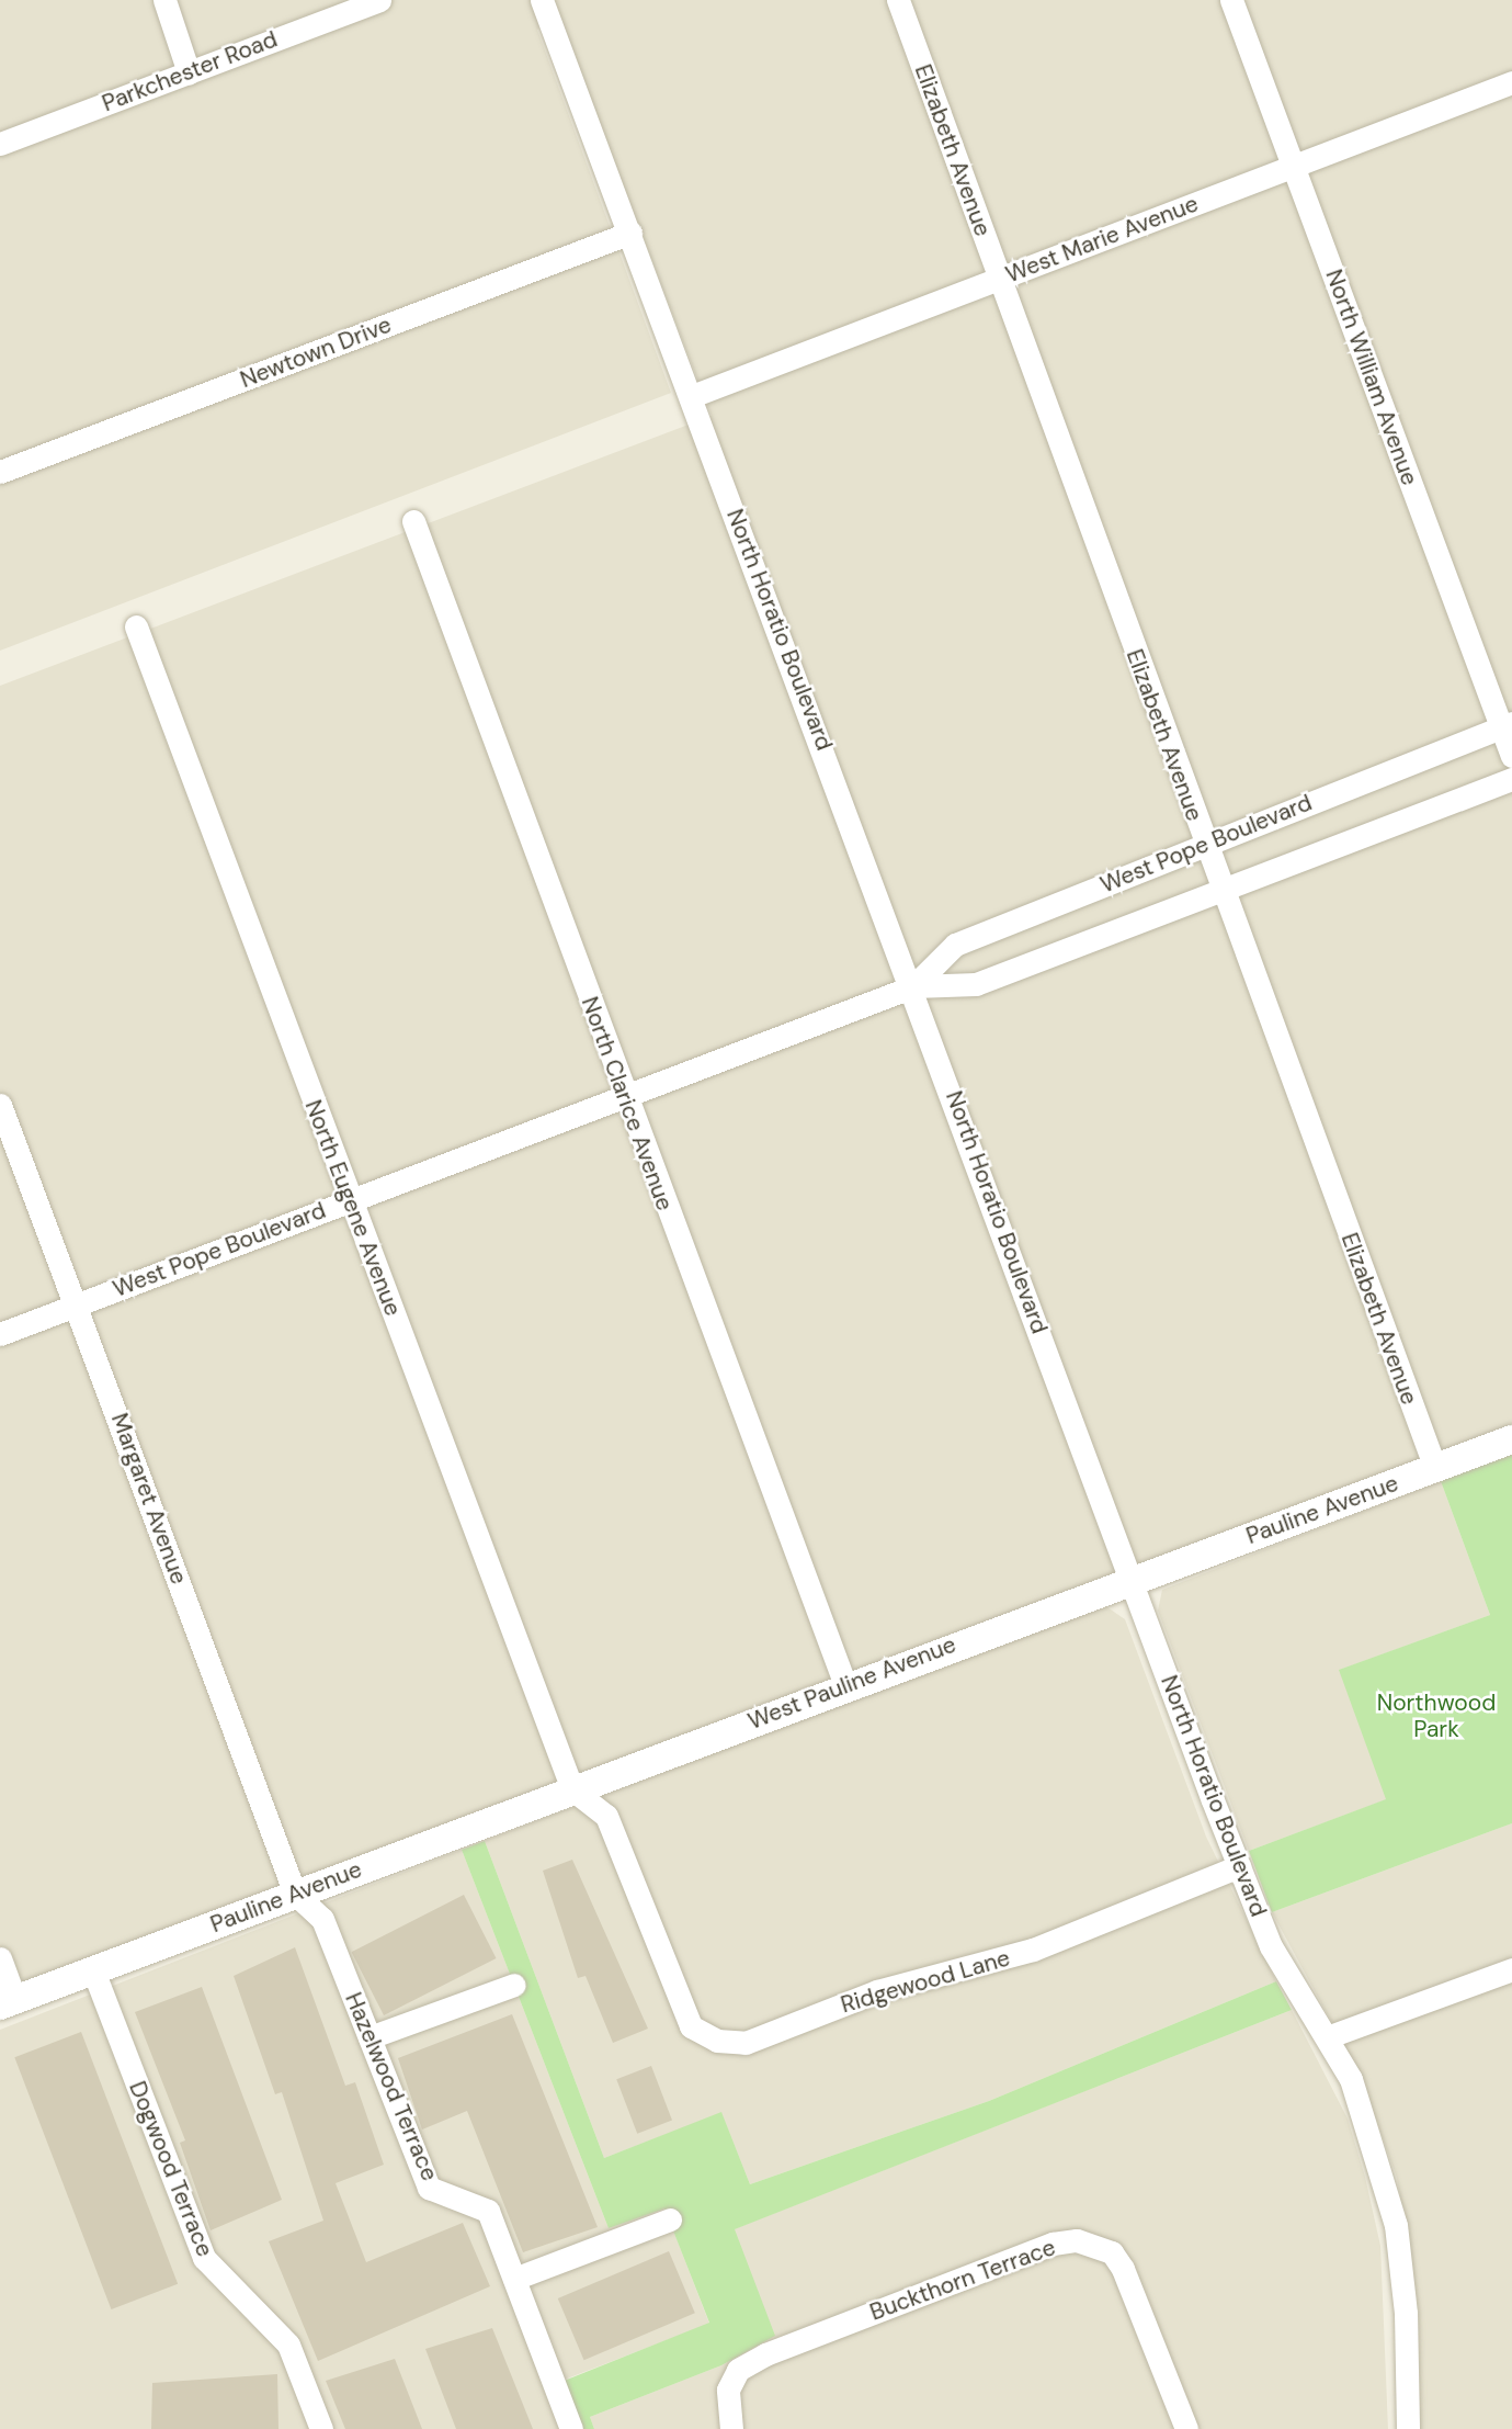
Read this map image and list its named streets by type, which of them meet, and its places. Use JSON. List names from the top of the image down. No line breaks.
{"streets":{"street":["Parkchester Road","Elizabeth Avenue","West Marie Avenue","Newtown Drive","North William Avenue","North Horatio Boulevard","West Pope Boulevard","North Clarice Avenue","North Eugene Avenue","Margaret Avenue","Pauline Avenue","West Pauline Avenue","Ridgewood Lane","Hazelwood Terrace","Dogwood Terrace","Buckthorn Terrace"]},"crossings":[["Elizabeth Avenue","West Marie Avenue"],["Elizabeth Avenue","West Pope Boulevard"],["Elizabeth Avenue","Pauline Avenue"],["West Marie Avenue","North William Avenue"],["West Marie Avenue","North Horatio Boulevard"],["Newtown Drive","North Horatio Boulevard"],["North William Avenue","West Pope Boulevard"],["North Horatio Boulevard","West Pope Boulevard"],["North Horatio Boulevard","Pauline Avenue"],["North Horatio Boulevard","West Pauline Avenue"],["North Horatio Boulevard","Ridgewood Lane"],["West Pope Boulevard","North Clarice Avenue"],["West Pope Boulevard","North Eugene Avenue"],["West Pope Boulevard","Margaret Avenue"],["North Clarice Avenue","West Pauline Avenue"],["North Eugene Avenue","Pauline Avenue"],["North Eugene Avenue","West Pauline Avenue"],["North Eugene Avenue","Ridgewood Lane"],["Margaret Avenue","Pauline Avenue"],["Margaret Avenue","Hazelwood Terrace"],["Pauline Avenue","West Pauline Avenue"],["Pauline Avenue","Ridgewood Lane"],["Pauline Avenue","Hazelwood Terrace"],["Pauline Avenue","Dogwood Terrace"],["West Pauline Avenue","Ridgewood Lane"]],"parks":["Northwood Park"]}
